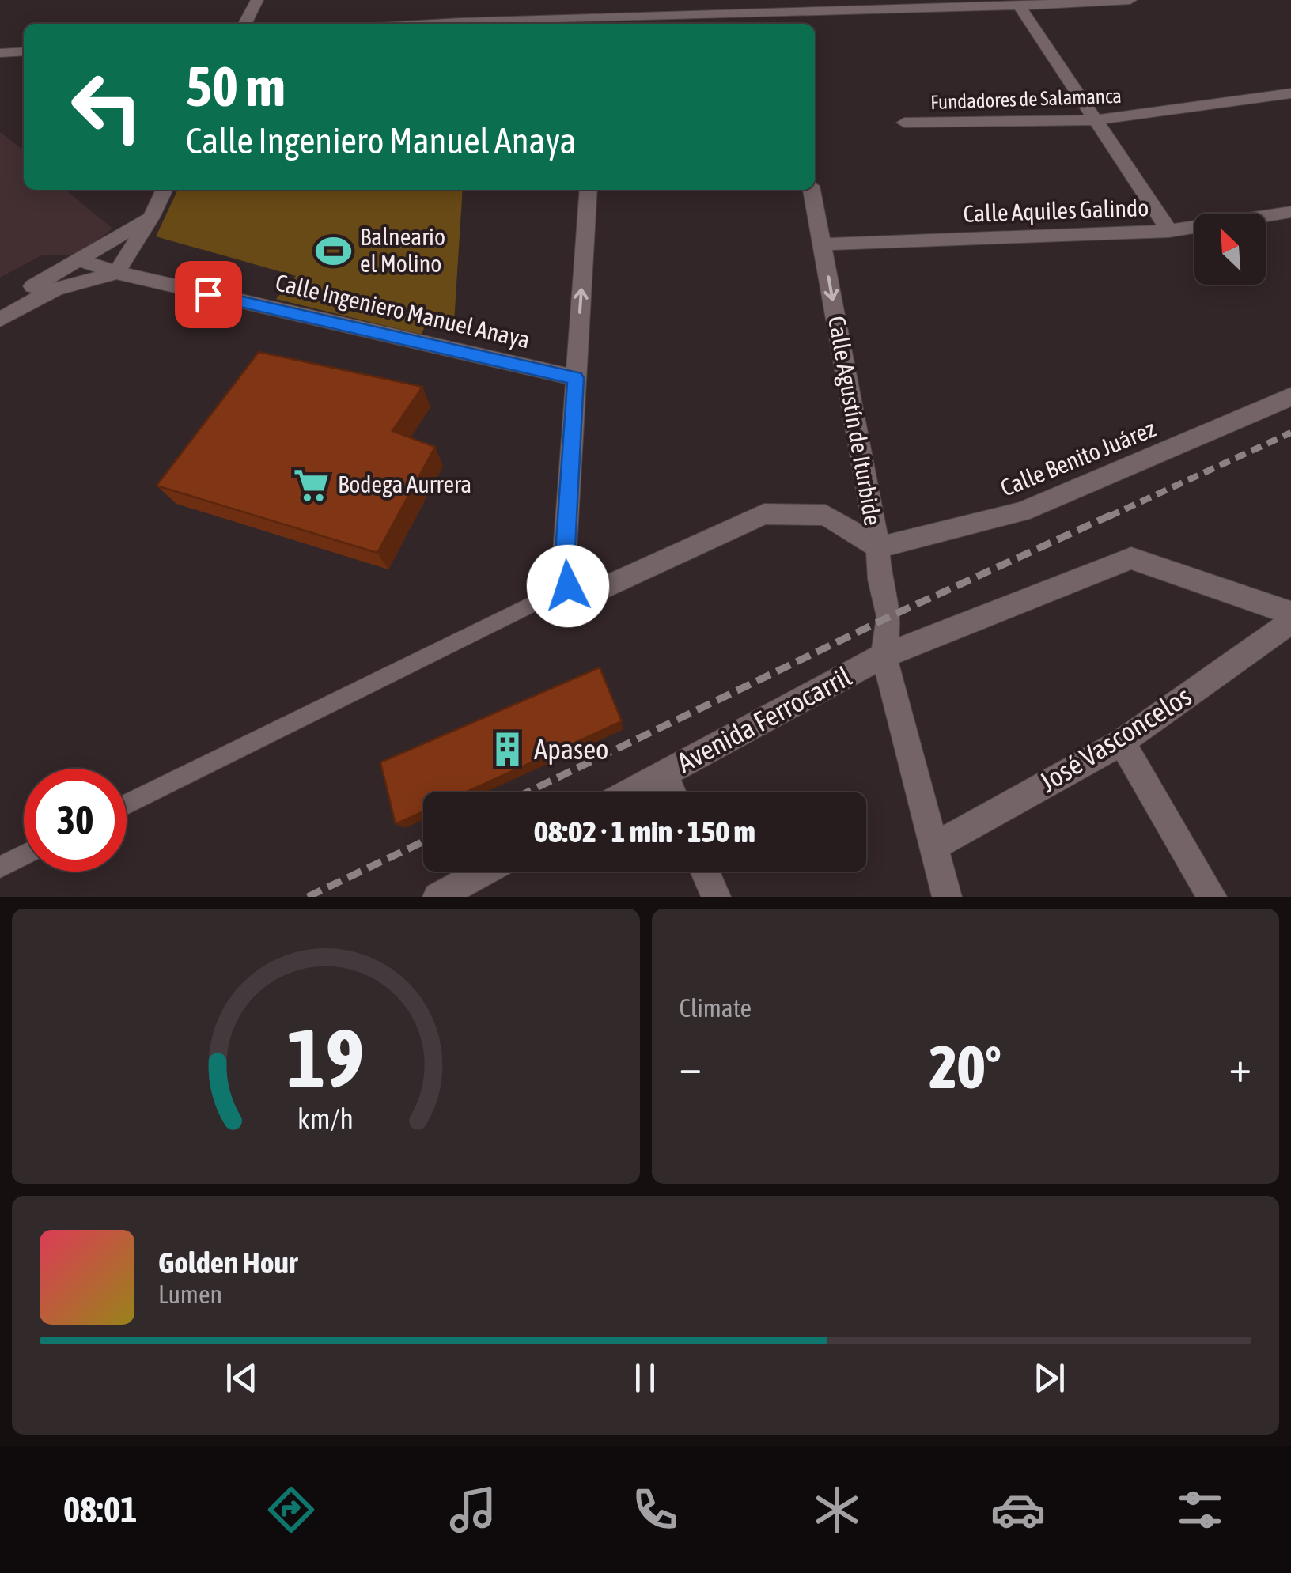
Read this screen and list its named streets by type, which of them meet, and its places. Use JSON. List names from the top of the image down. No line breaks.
{"streets":{"street":["Fundadores de Salamanca","Calle Aquiles Galindo","Calle Ingeniero Manuel Anaya","Calle Agustín de Iturbide","Calle Benito Juárez","Avenida Ferrocarril","José Vasconcelos"]},"crossings":[["Calle Aquiles Galindo","Calle Agustín de Iturbide"],["Calle Agustín de Iturbide","Calle Benito Juárez"],["Calle Agustín de Iturbide","Avenida Ferrocarril"]],"one_way":["Calle Agustín de Iturbide"],"places":{"sports":["Balneario el Molino"],"supermarket":["Bodega Aurrera"],"building":["Apaseo"]},"north":"top left","page":{"turn":["50 m","Calle Ingeniero Manuel Anaya"],"limit":"30","trip":"08:02 · 1 min · 150 m","tile":"Climate","heat":["−","20°","+"],"song":["Golden Hour","Lumen"],"tabs":"08:01","gauge":["19","km/h"]}}
